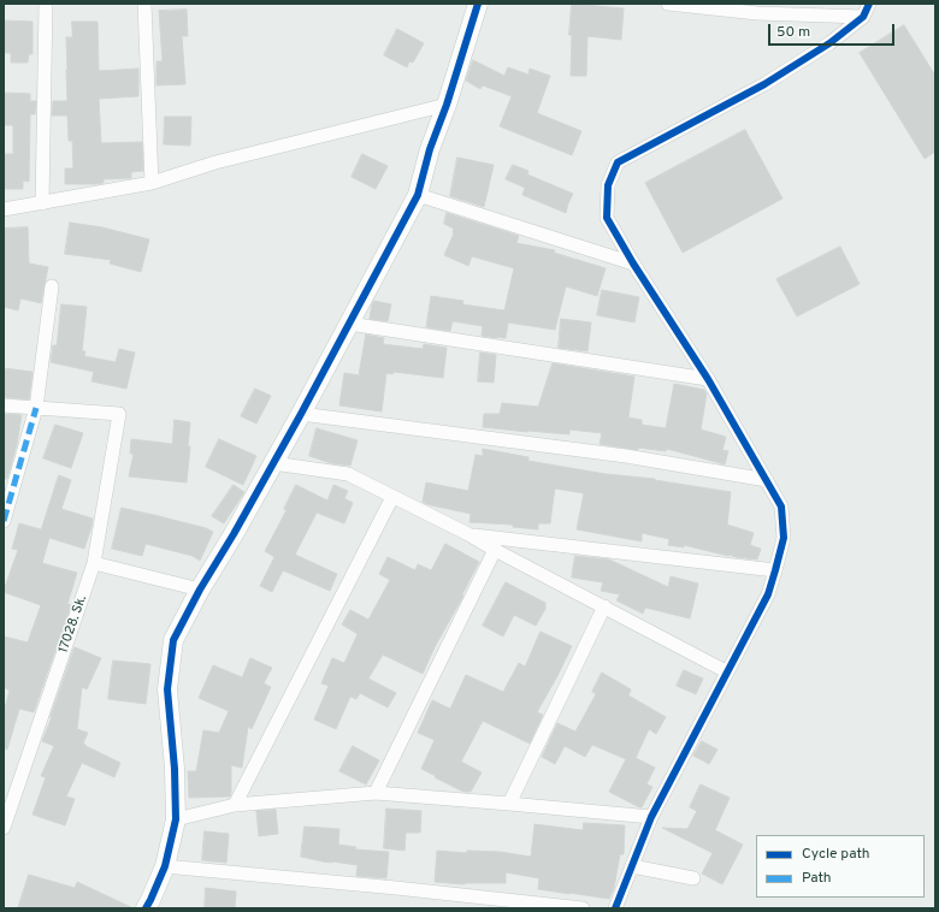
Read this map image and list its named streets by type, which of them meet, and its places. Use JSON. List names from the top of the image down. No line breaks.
{"streets":{"street":["17028. Sk."]},"legend":["Cycle path","Path"],"scale_bar":"50 m"}
